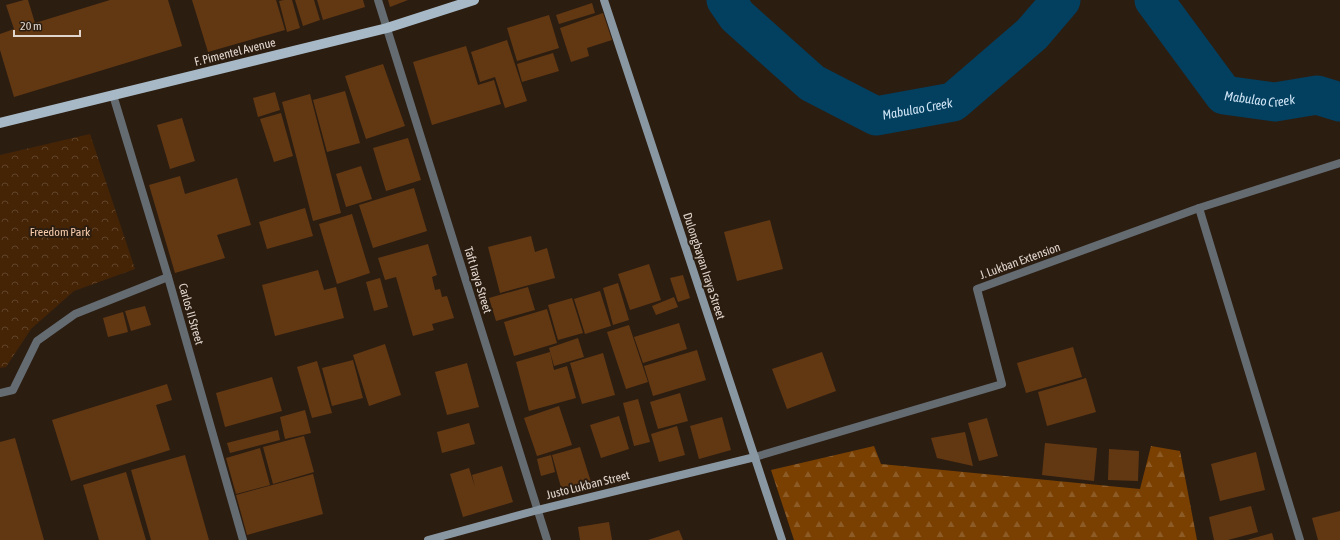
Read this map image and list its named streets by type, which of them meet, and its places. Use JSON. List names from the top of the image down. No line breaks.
{"streets":{"main road":["F. Pimentel Avenue","Dulongbayan Iraya Street","Justo Lukban Street"],"street":["J. Lukban Extension","Taft Iraya Street","Carlos II Street"]},"crossings":[["F. Pimentel Avenue","Taft Iraya Street"],["F. Pimentel Avenue","Carlos II Street"],["J. Lukban Extension","Dulongbayan Iraya Street"],["J. Lukban Extension","Justo Lukban Street"],["Dulongbayan Iraya Street","Justo Lukban Street"],["Taft Iraya Street","Justo Lukban Street"]],"water":["Mabulao Creek"],"parks":["Freedom Park"],"scale_bar":"20 m"}
